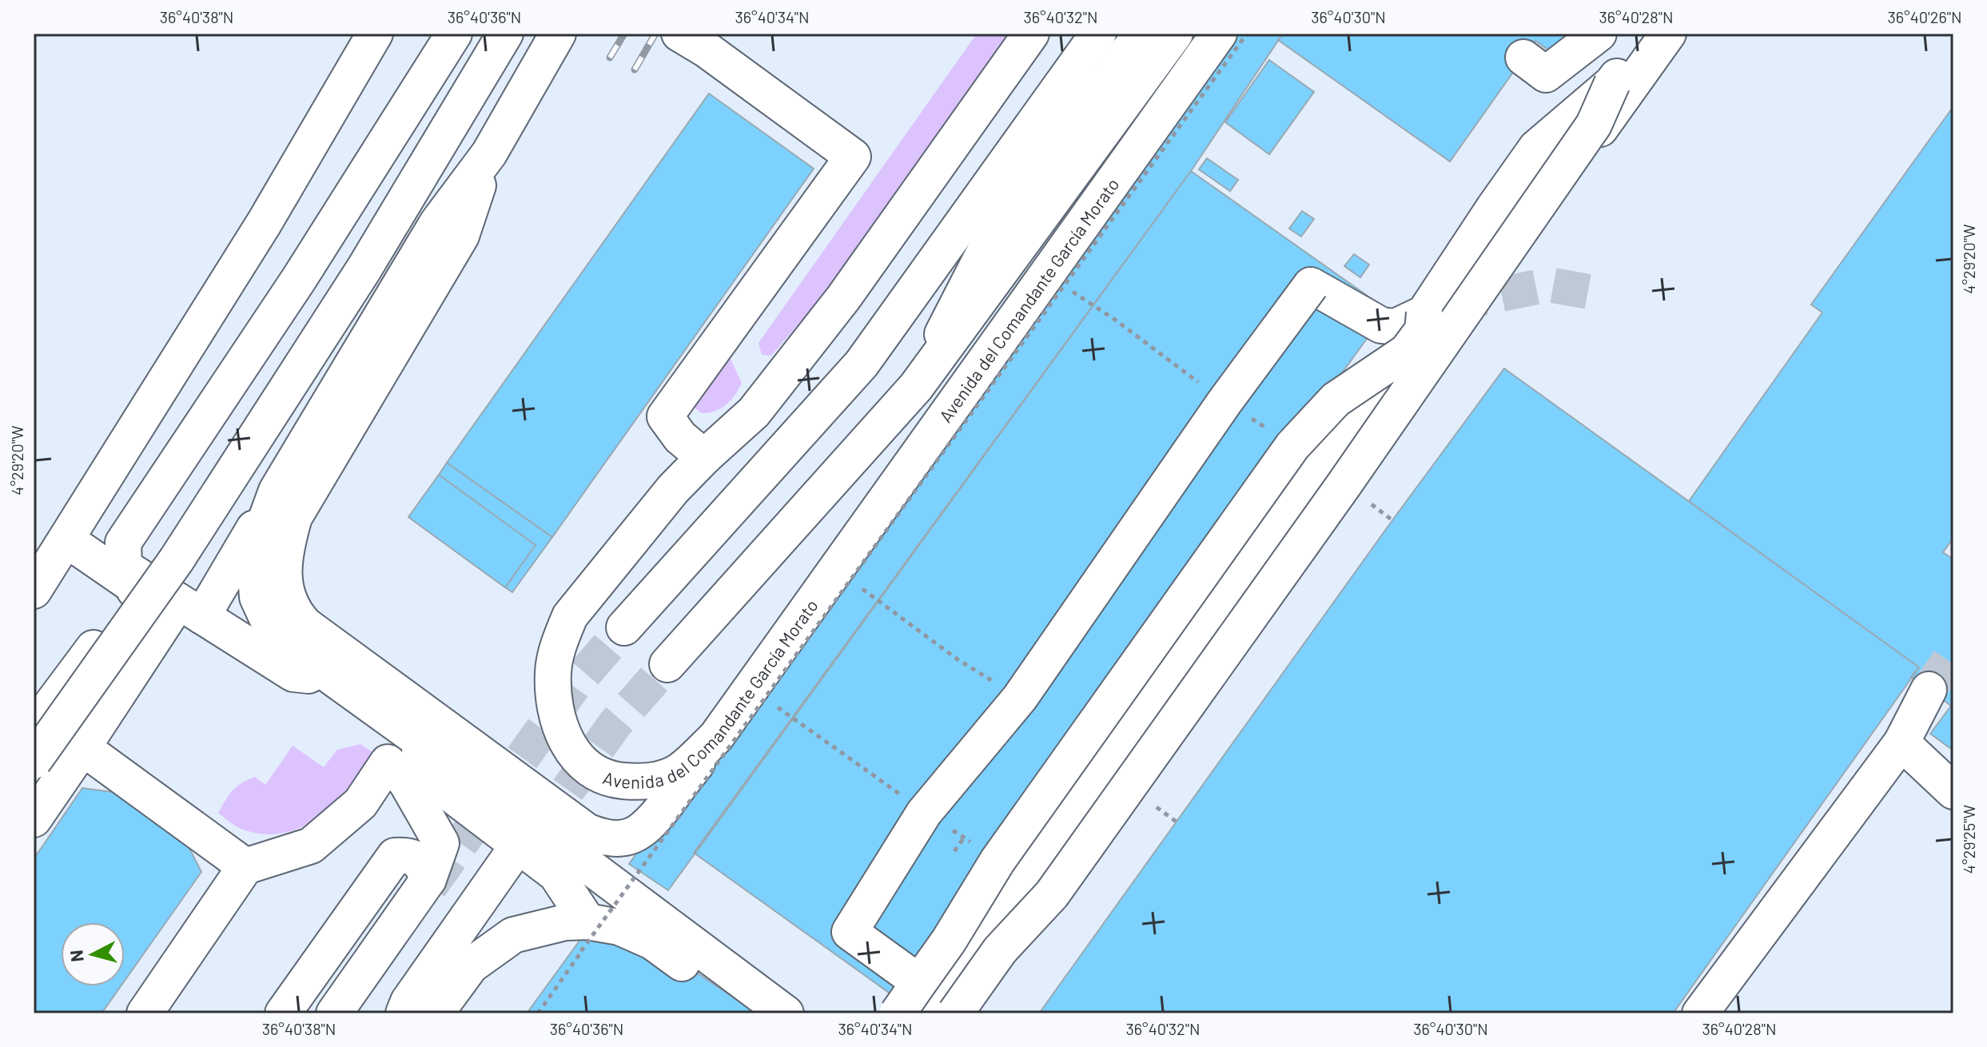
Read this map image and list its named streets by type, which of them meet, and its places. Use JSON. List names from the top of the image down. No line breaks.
{"streets":{"street":["Avenida del Comandante García Morato"]},"north":"left","coordinates":["36°40'38\"N","36°40'36\"N","36°40'34\"N","36°40'32\"N","36°40'30\"N","36°40'28\"N","36°40'26\"N","4°29'20\"W","4°29'25\"W"]}
